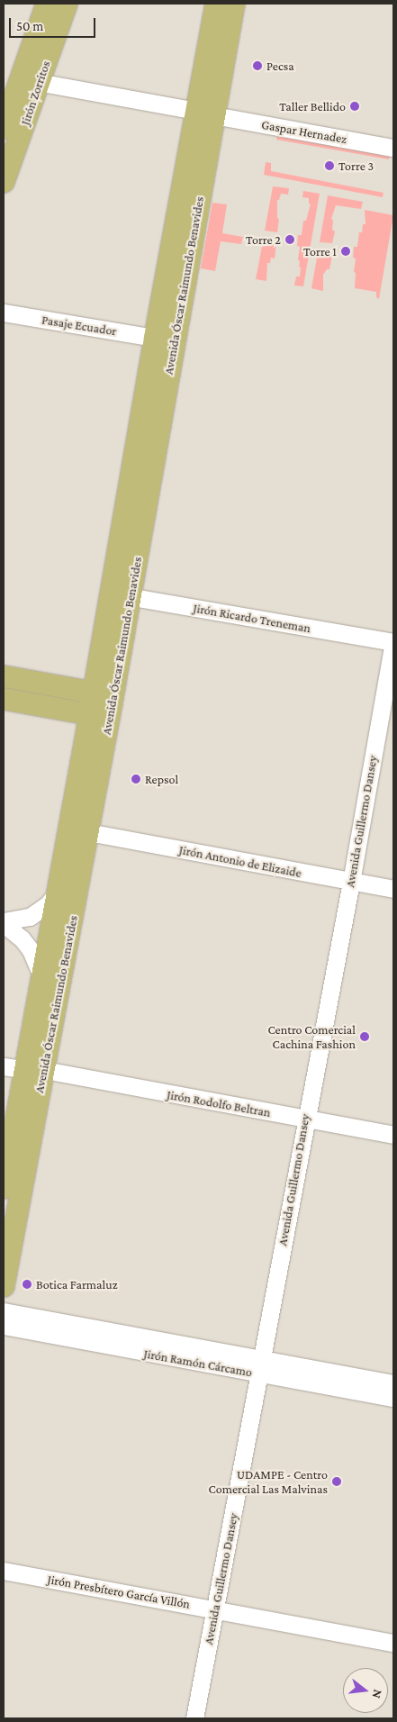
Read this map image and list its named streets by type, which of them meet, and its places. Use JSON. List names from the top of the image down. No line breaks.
{"streets":{"main road":["Jirón Zorritos","Avenida Óscar Raimundo Benavides"],"street":["Gaspar Hernadez","Pasaje Ecuador","Jirón Ricardo Treneman","Avenida Guillermo Dansey","Jirón Antonio de Elizaide","Jirón Rodolfo Beltran","Jirón Ramón Cárcamo","Jirón Presbítero García Villón"]},"crossings":[["Jirón Zorritos","Gaspar Hernadez"],["Gaspar Hernadez","Avenida Óscar Raimundo Benavides"],["Avenida Óscar Raimundo Benavides","Pasaje Ecuador"],["Avenida Óscar Raimundo Benavides","Jirón Ricardo Treneman"],["Avenida Óscar Raimundo Benavides","Jirón Antonio de Elizaide"],["Avenida Óscar Raimundo Benavides","Jirón Rodolfo Beltran"],["Jirón Ricardo Treneman","Avenida Guillermo Dansey"],["Avenida Guillermo Dansey","Jirón Antonio de Elizaide"],["Avenida Guillermo Dansey","Jirón Rodolfo Beltran"],["Avenida Guillermo Dansey","Jirón Ramón Cárcamo"],["Avenida Guillermo Dansey","Jirón Presbítero García Villón"]],"places":["Pecsa","Taller Bellido","Torre 3","Torre 2","Torre 1","Repsol","Centro Comercial Cachina Fashion","Botica Farmaluz","UDAMPE - Centro Comercial Las Malvinas"],"scale_bar":"50 m","north":"right"}
